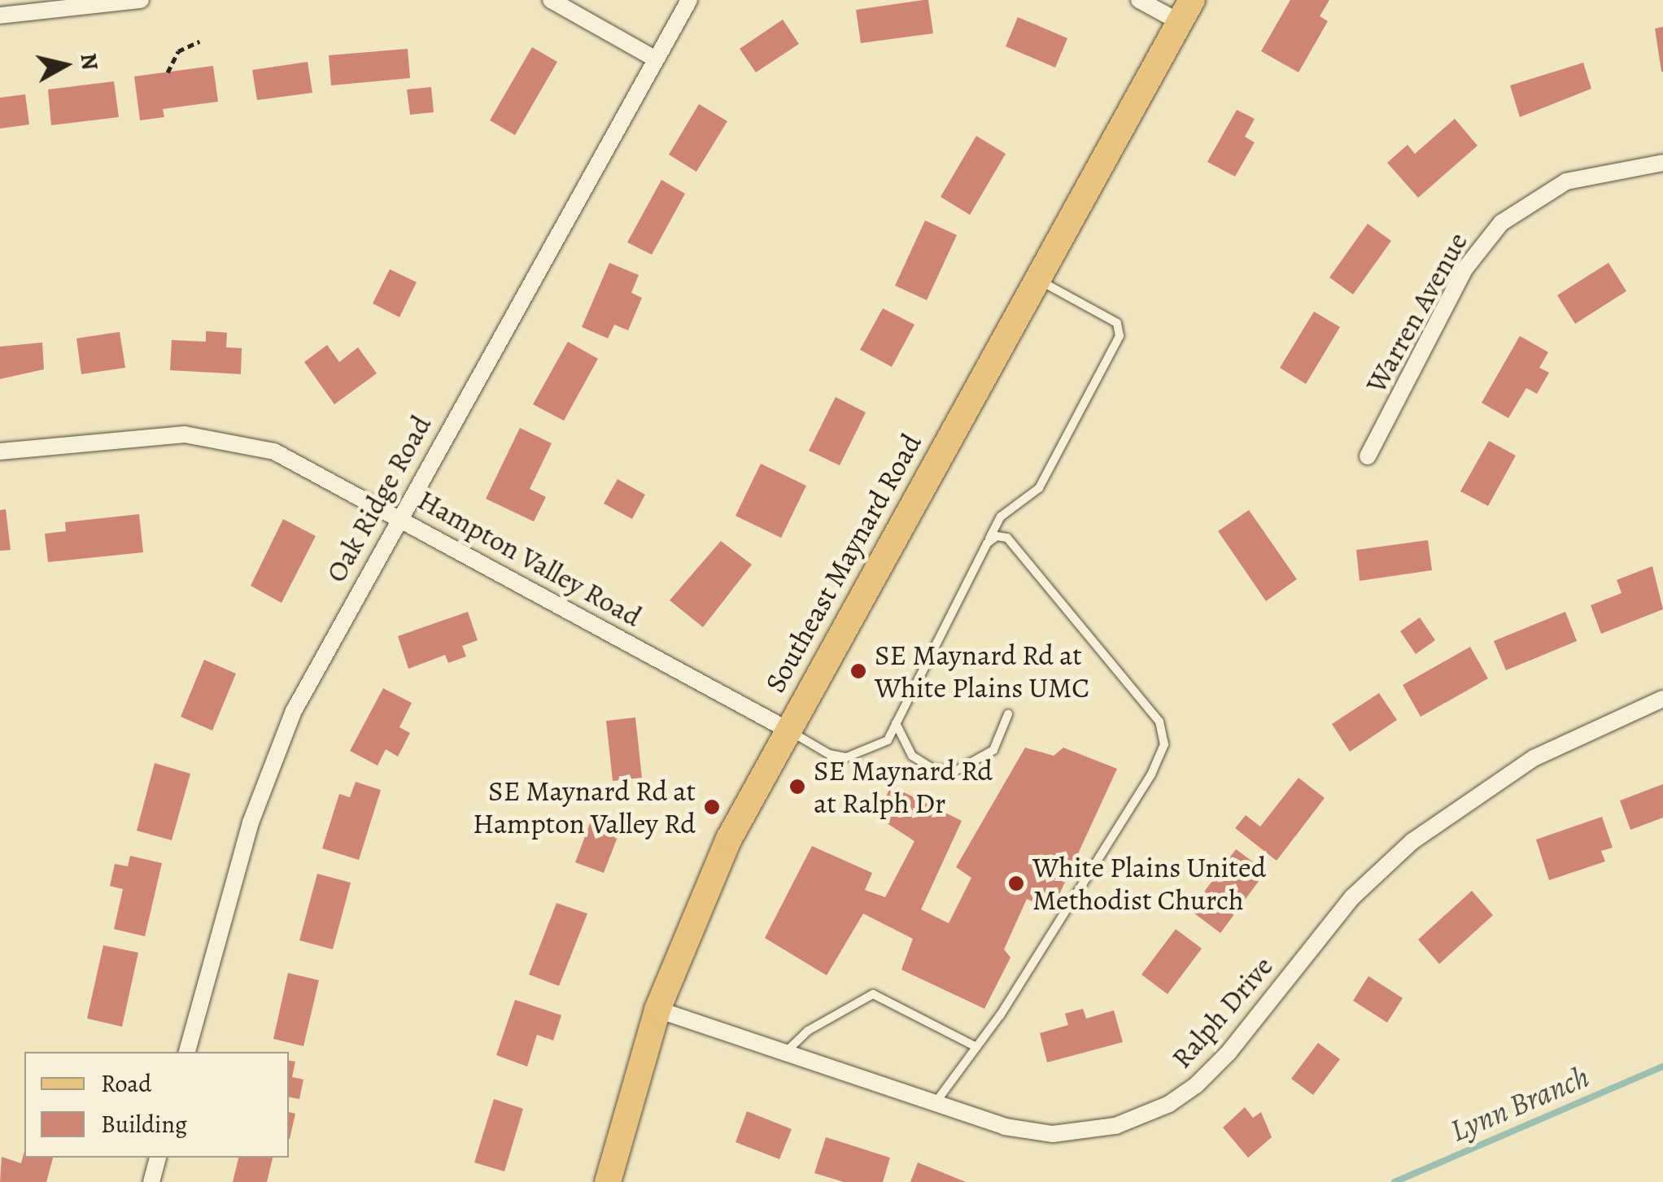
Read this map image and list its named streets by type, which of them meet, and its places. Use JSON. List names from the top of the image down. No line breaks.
{"streets":{"main road":["Southeast Maynard Road"],"street":["Warren Avenue","Oak Ridge Road","Hampton Valley Road","Ralph Drive"]},"crossings":[["Oak Ridge Road","Hampton Valley Road"],["Hampton Valley Road","Southeast Maynard Road"],["Southeast Maynard Road","Ralph Drive"]],"water":["Lynn Branch"],"places":["SE Maynard Rd at White Plains UMC","SE Maynard Rd at Ralph Dr","SE Maynard Rd at Hampton Valley Rd","White Plains United Methodist Church"],"legend":["Road","Building"],"north":"right"}
